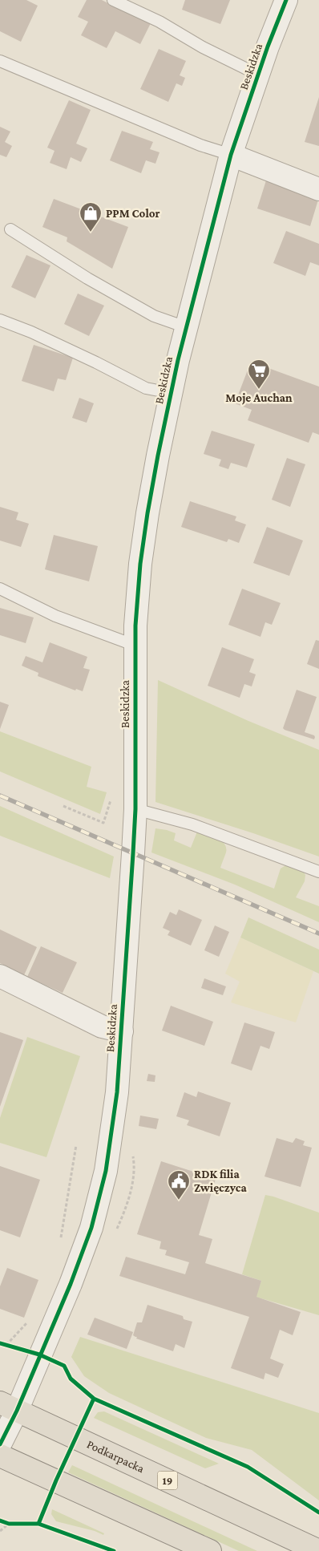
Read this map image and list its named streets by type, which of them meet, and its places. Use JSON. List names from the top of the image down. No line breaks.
{"streets":{"highway":["Podkarpacka","19"],"street":["Beskidzka"]},"crossings":[["Beskidzka","Podkarpacka"]],"places":{"shop":["PPM Color"],"supermarket":["Moje Auchan"],"public building":["RDK filia Zwięczyca"]}}
